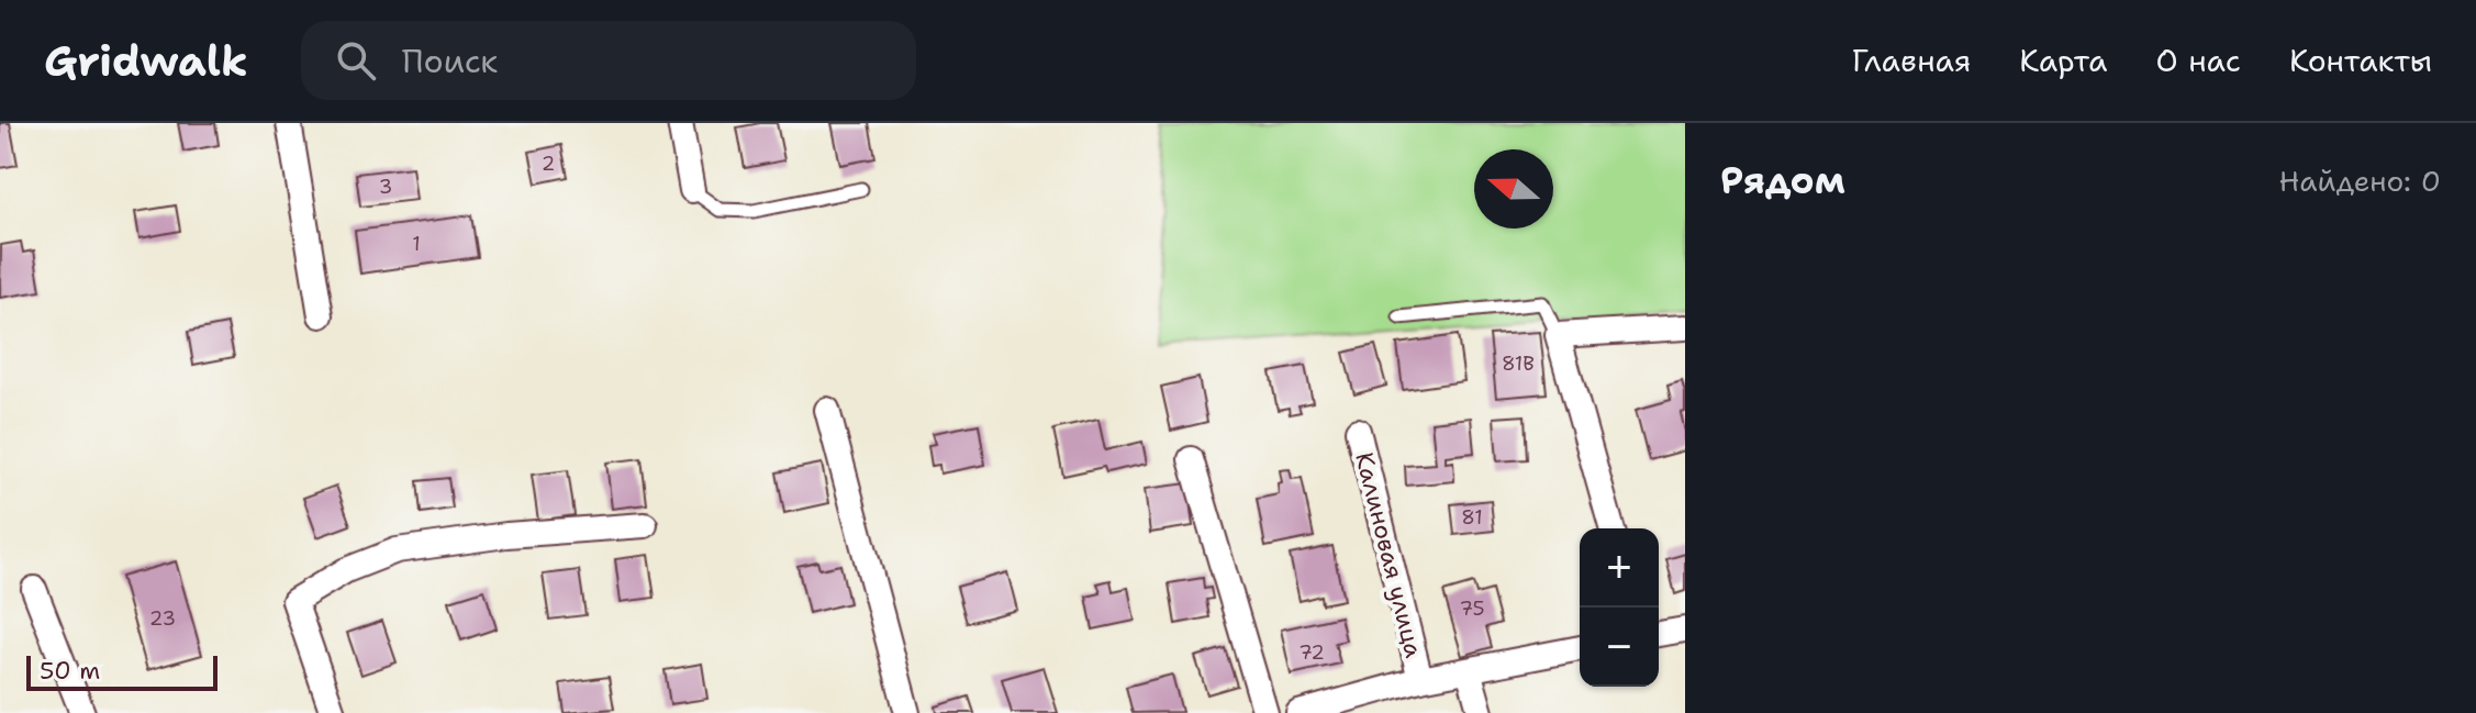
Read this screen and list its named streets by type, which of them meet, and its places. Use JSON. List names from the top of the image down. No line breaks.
{"streets":{"street":["Калиновая улица"]},"house_numbers":["2","3","1","81В","81","75","23","72"],"scale_bar":"50 m","north":"left","page":{"header":"Gridwalk","search":"Поиск","nav":["Главная","Карта","О нас","Контакты"],"heading":["Рядом","Найдено: 0"],"map_buttons":["+","−"],"scale":"50 m"}}
